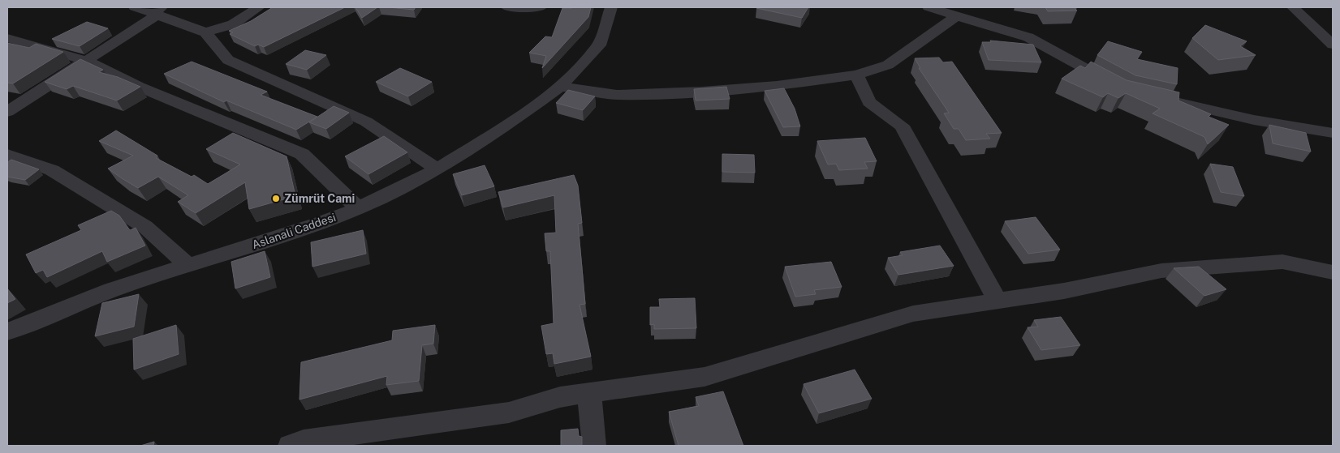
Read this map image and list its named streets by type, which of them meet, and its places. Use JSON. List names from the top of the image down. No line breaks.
{"streets":{"street":["Aslanali Caddesi"]},"places":["Zümrüt Cami"]}
